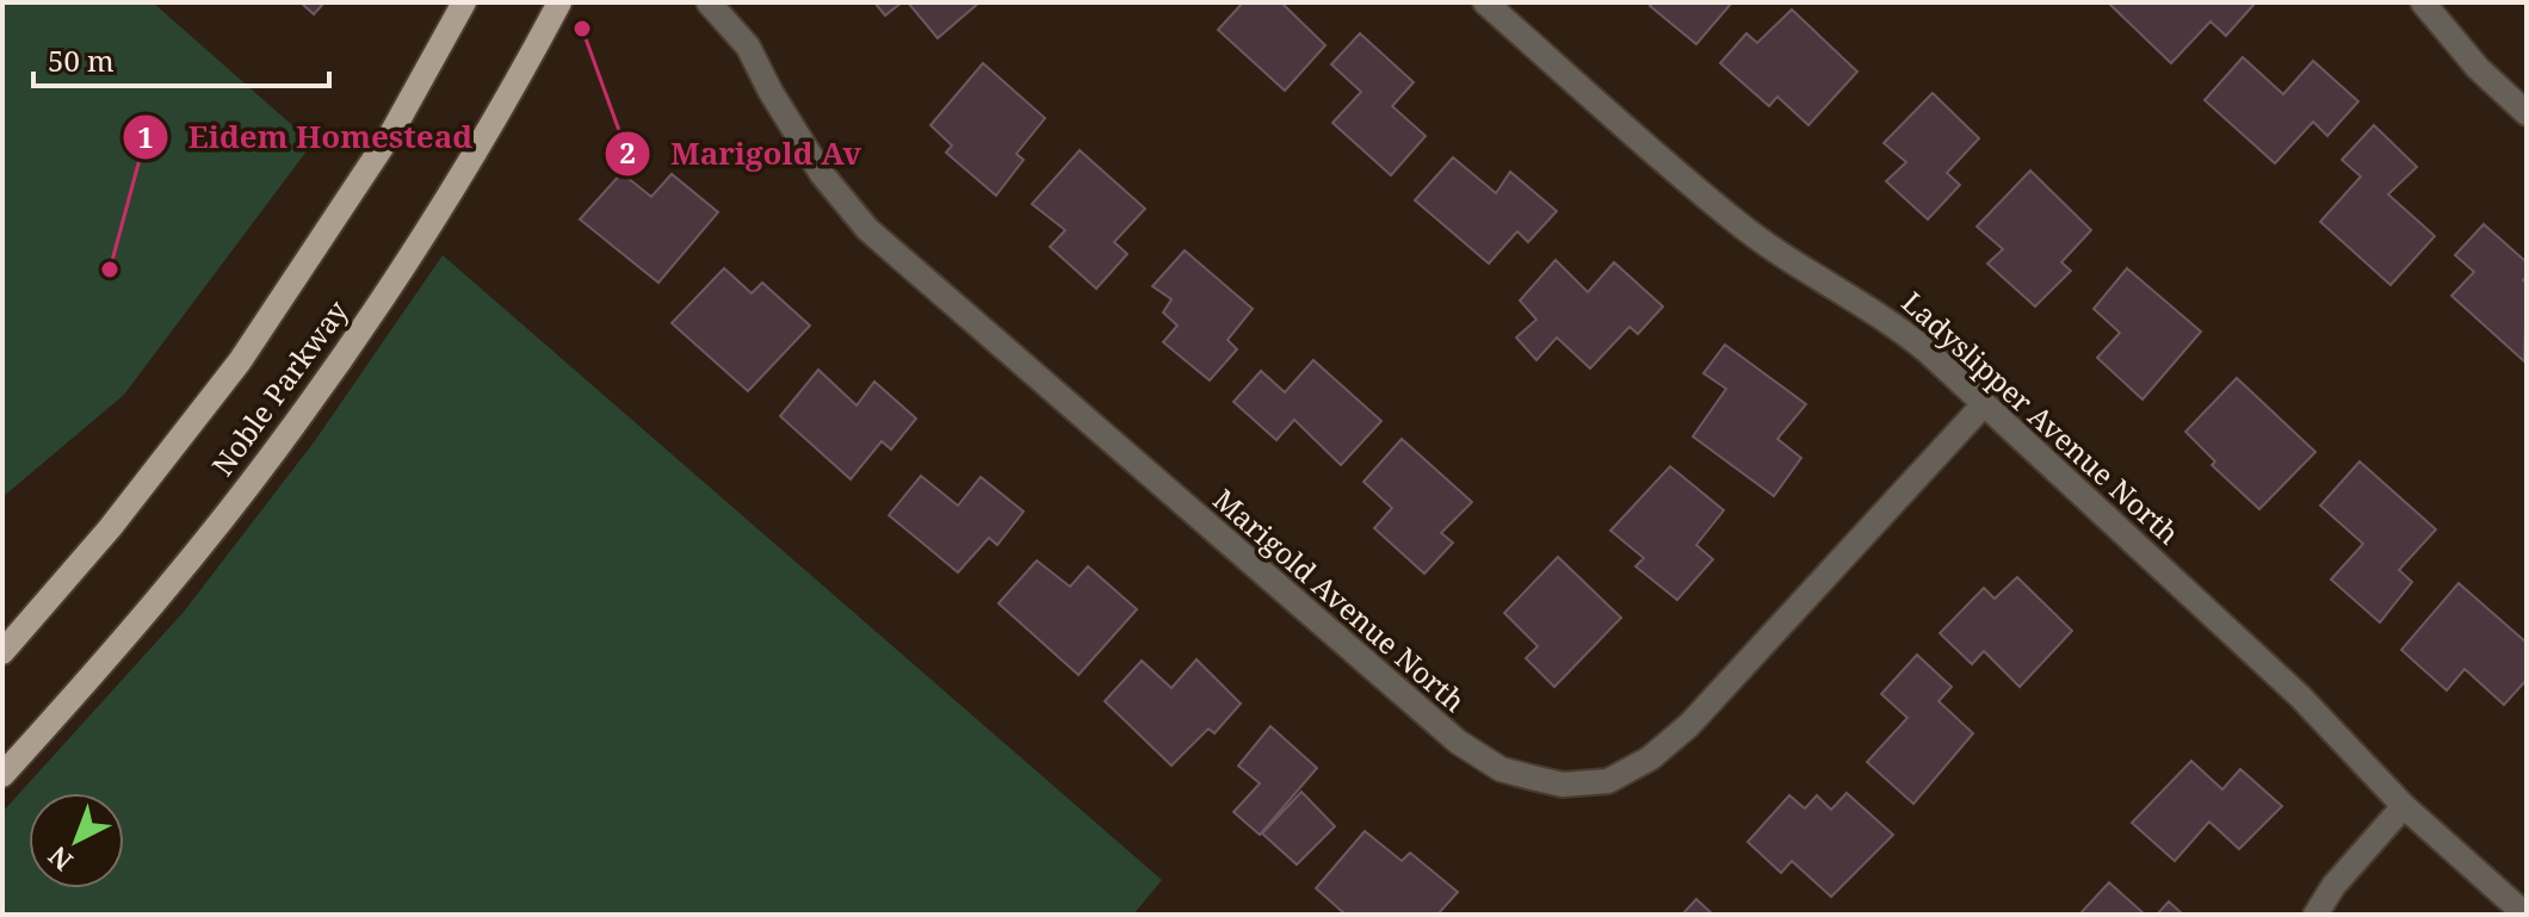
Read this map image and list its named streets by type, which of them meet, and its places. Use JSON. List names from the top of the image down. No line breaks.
{"streets":{"main road":["Noble Parkway"],"street":["Ladyslipper Avenue North","Marigold Avenue North"]},"crossings":[["Ladyslipper Avenue North","Marigold Avenue North"]],"places":["Marigold Av","Eidem Homestead"],"scale_bar":"50 m","north":"bottom left"}
